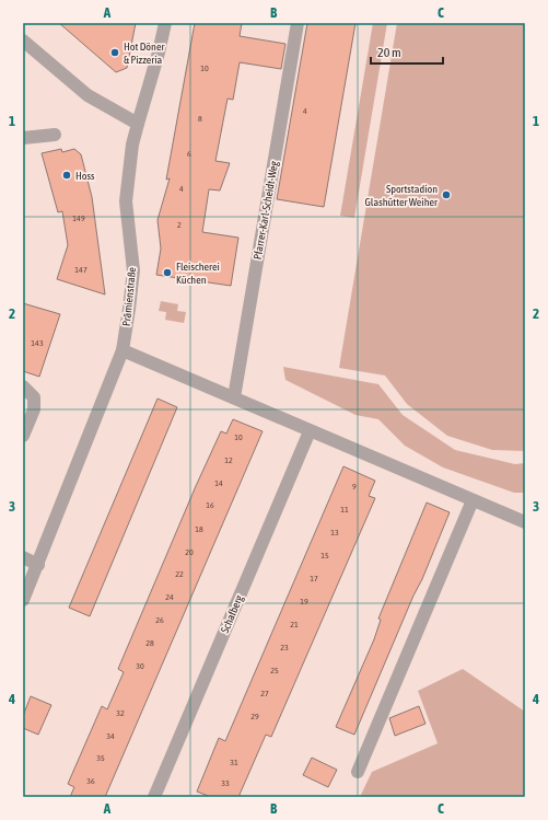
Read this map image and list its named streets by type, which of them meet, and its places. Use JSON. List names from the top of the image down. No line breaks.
{"streets":{"street":["Pfarrer-Karl-Scheidt-Weg","Prämienstraße","Schafberg"]},"places":["Hot Döner & Pizzeria","Hoss","Sportstadion Glashütter Weiher","Fleischerei Küchen"],"house_numbers":["10","4","8","6","4","149","2","147","143","10","12","14","9","16","11","18","13","20","15","22","17","24","19","26","21","28","23","30","25","27","32","29","34","35","31","36","33"],"scale_bar":"20 m","grid":{"columns":["A","B","C"],"rows":["1","2","3","4"]}}
